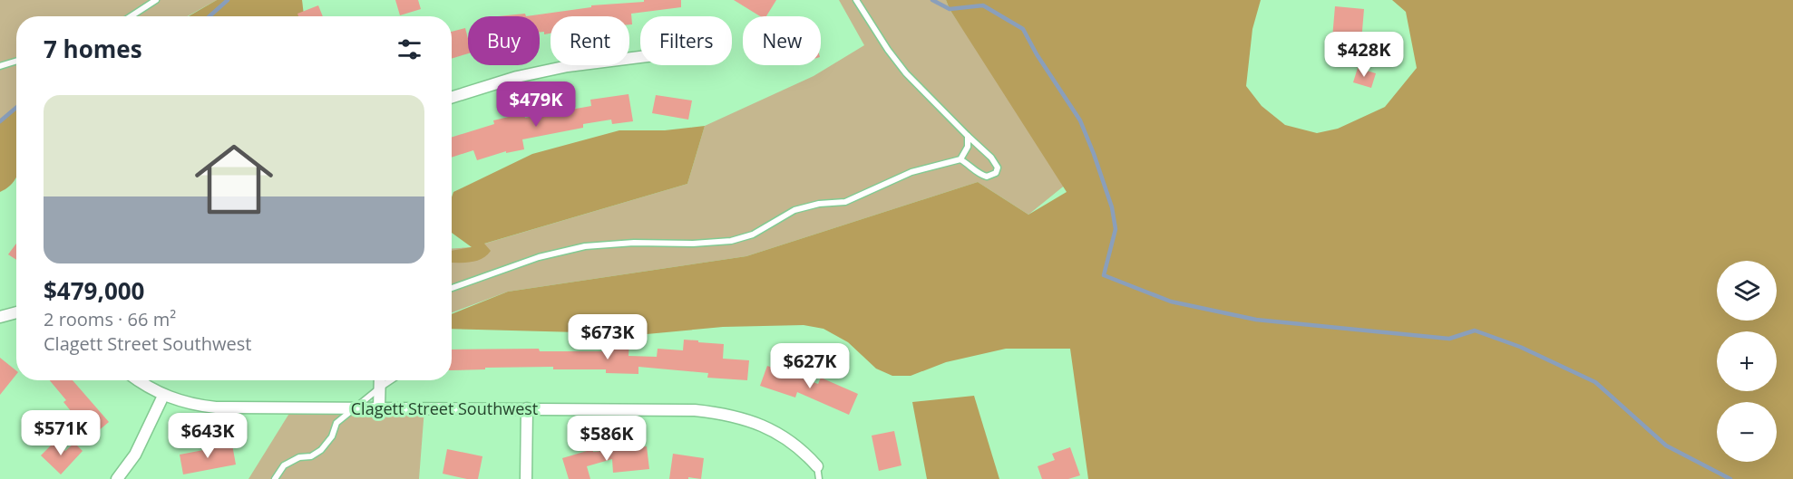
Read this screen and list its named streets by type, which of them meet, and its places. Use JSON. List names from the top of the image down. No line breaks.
{"streets":{"street":["Clagett Street Southwest"]},"page":{"chip":["Buy","Rent","Filters","New"],"heading":"7 homes","price":["$428K","$479K","$673K","$627K","$571K","$643K","$586K"],"list":[{"name":"$479,000","note":"2 rooms · 66 m² · Clagett Street Southwest"}],"map_buttons":["+","−"]}}
